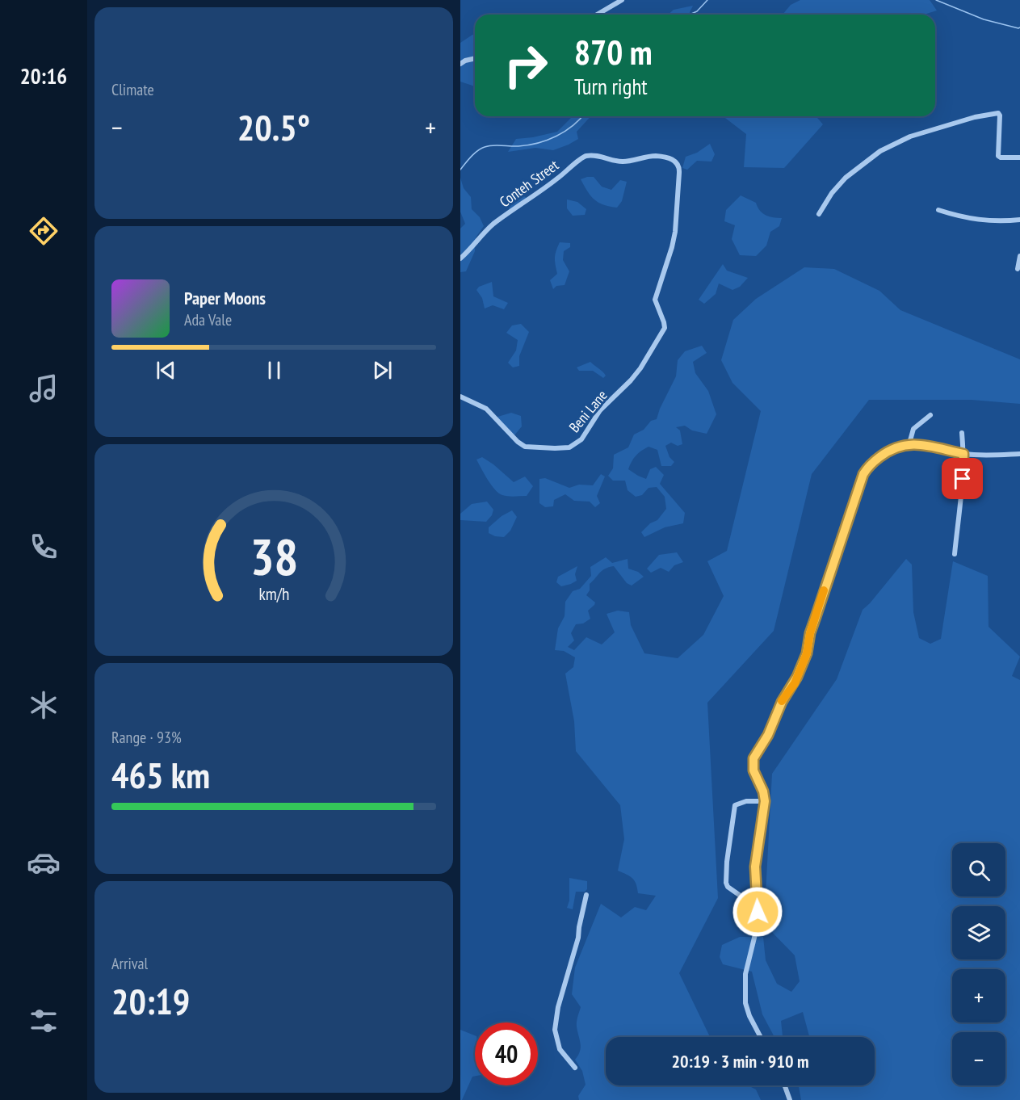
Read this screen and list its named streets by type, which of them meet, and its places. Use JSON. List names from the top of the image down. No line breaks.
{"streets":{"street":["Conteh Street","Beni Lane"]},"crossings":[["Conteh Street","Beni Lane"]],"page":{"tabs":"20:16","tile":["Climate",["Range · 93%","465 km"],["Arrival","20:19"]],"turn":["870 m","Turn right"],"heat":["−","20.5°","+"],"song":["Paper Moons","Ada Vale"],"map_buttons":["+","−"],"limit":"40","trip":"20:19 · 3 min · 910 m","gauge":["38","km/h"]}}
